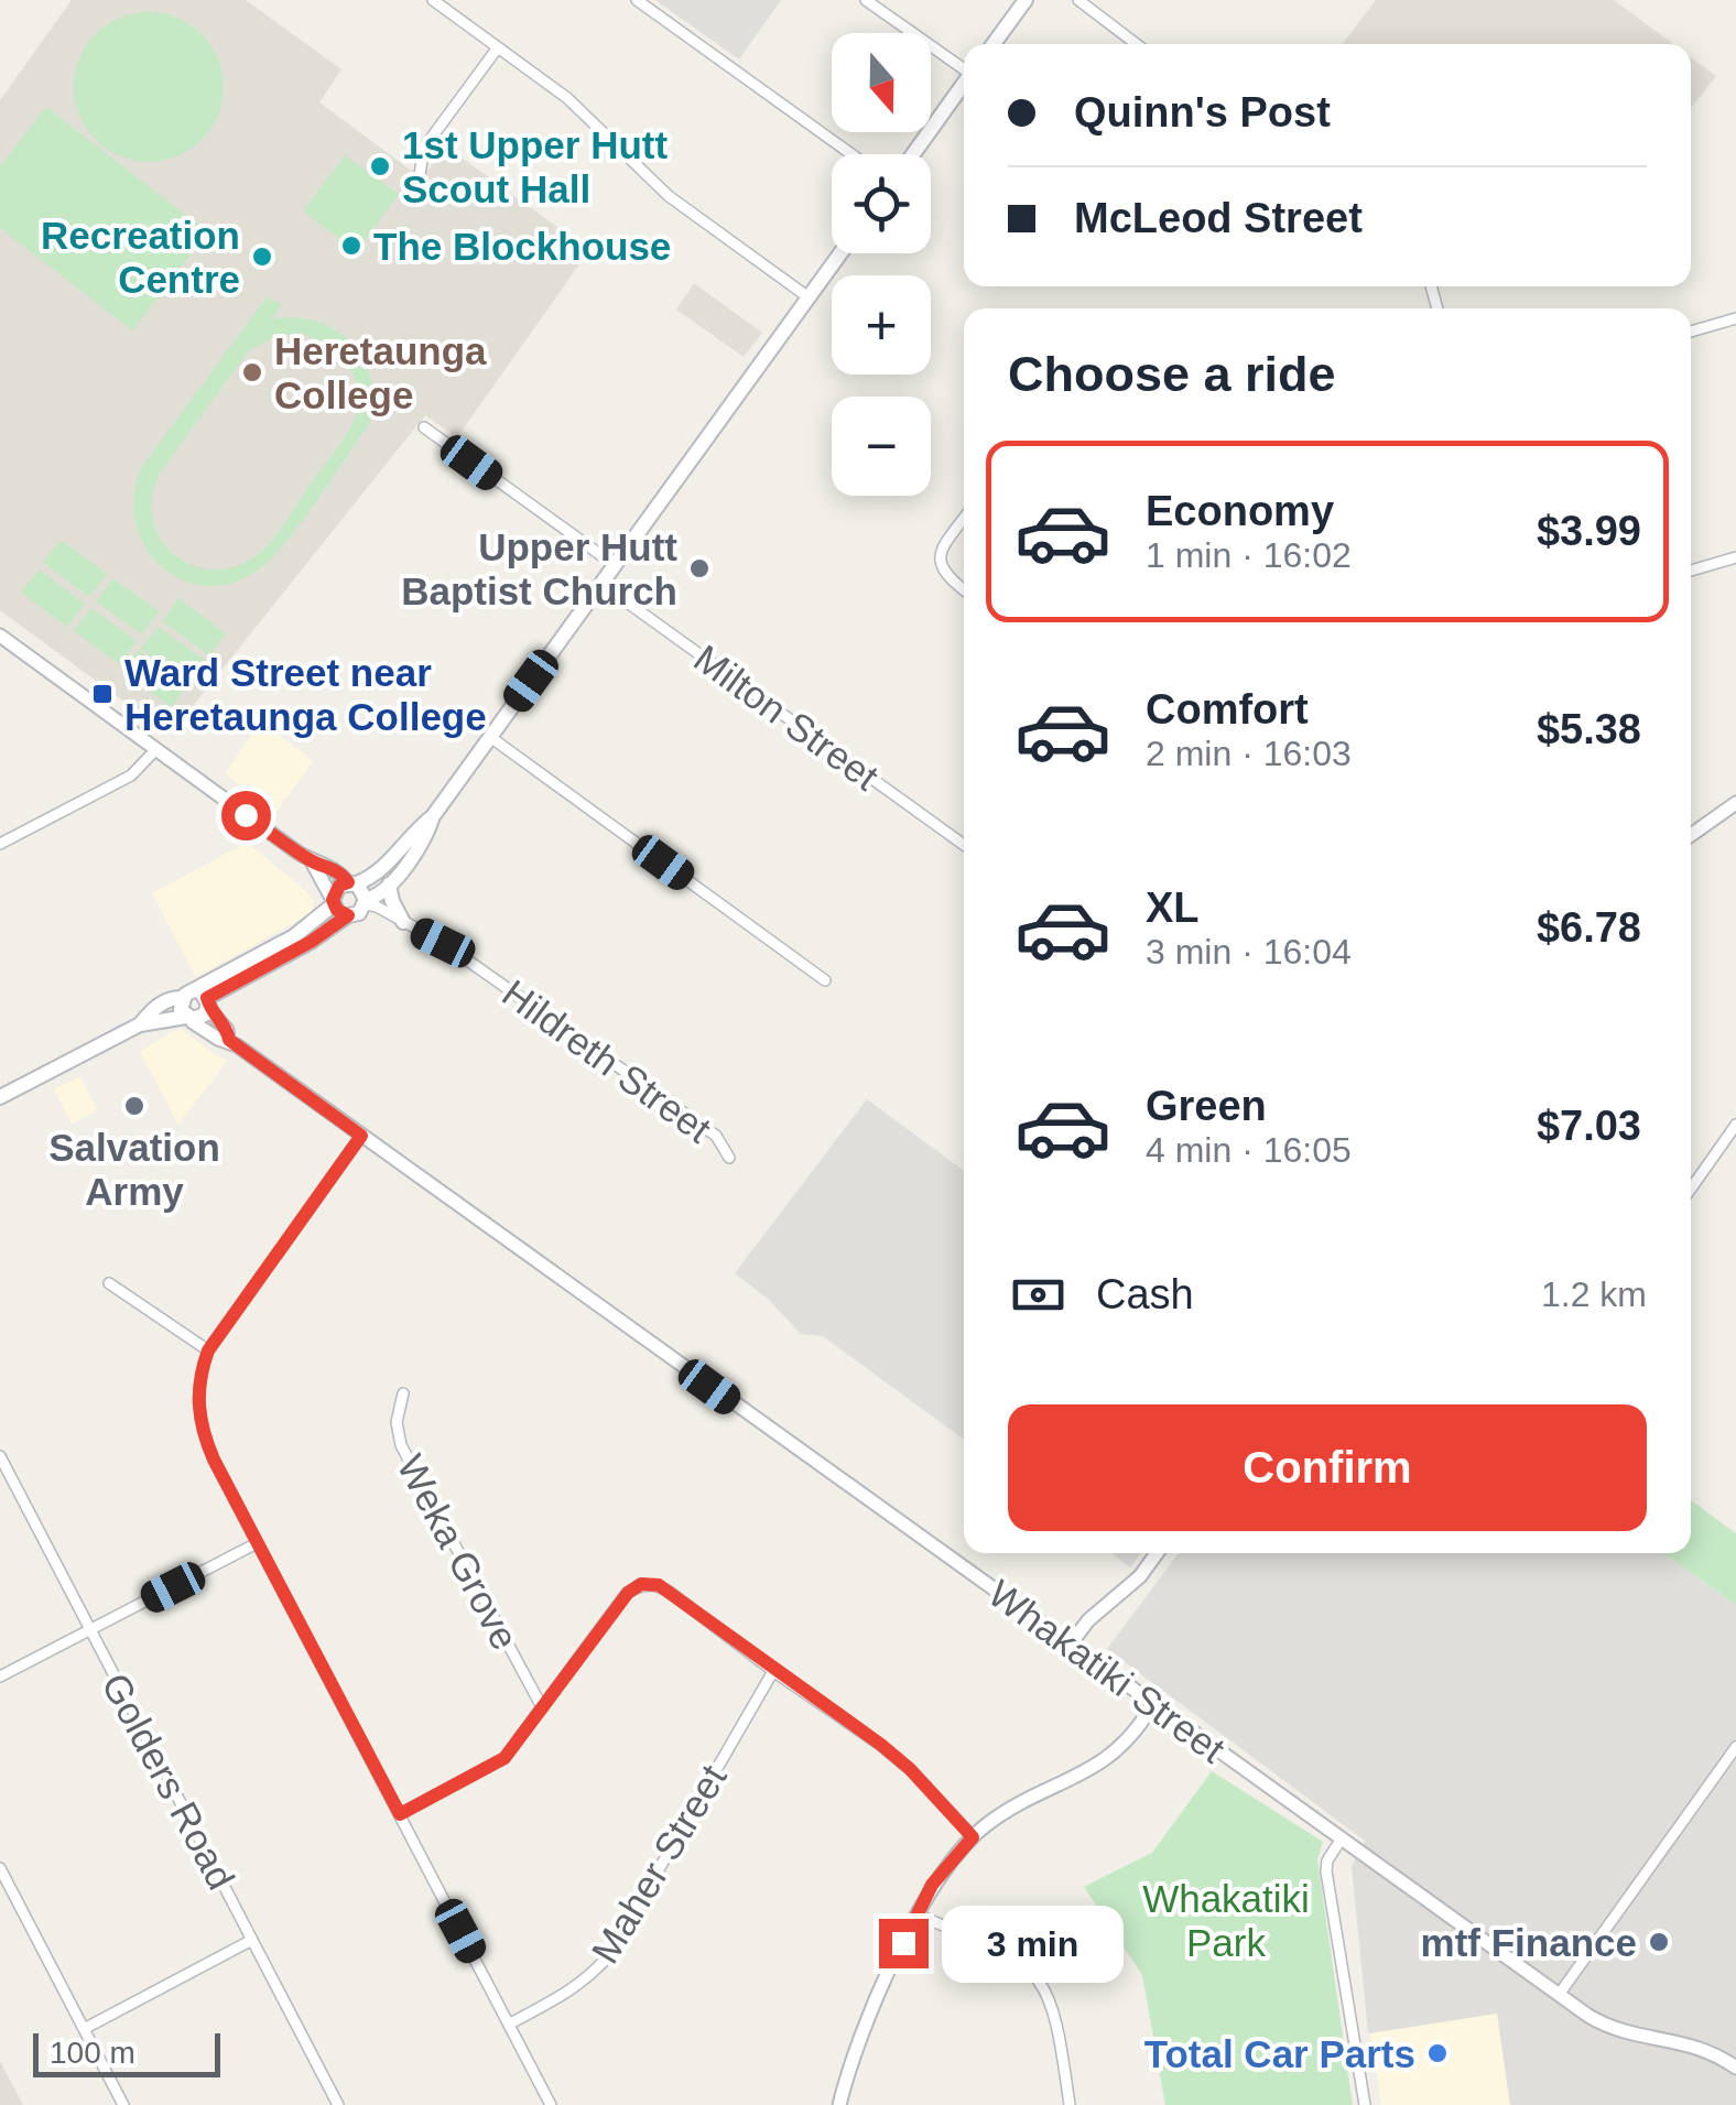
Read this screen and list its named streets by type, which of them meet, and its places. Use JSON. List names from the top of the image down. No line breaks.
{"streets":{"street":["Milton Street","Hildreth Street","Weka Grove","Whakatiki Street","Golders Road","Maher Street"]},"parks":["Whakatiki Park"],"places":{"other":["1st Upper Hutt Scout Hall","The Blockhouse","Recreation Centre","Heretaunga College","Upper Hutt Baptist Church","Salvation Army","mtf Finance","Total Car Parts"],"transit":["Ward Street near Heretaunga College"]},"scale_bar":"100 m","north":"bottom","page":{"map_buttons":["+","−"],"banner":["Quinn's Post","McLeod Street"],"heading":"Choose a ride","list":[{"name":"Economy","note":"1 min · 16:02","value":"$3.99"},{"name":"Comfort","note":"2 min · 16:03","value":"$5.38"},{"name":"XL","note":"3 min · 16:04","value":"$6.78"},{"name":"Green","note":"4 min · 16:05","value":"$7.03"}],"pay":["Cash","1.2 km"],"buttons":"Confirm","bubble":"3 min","scale":"100 m"}}
